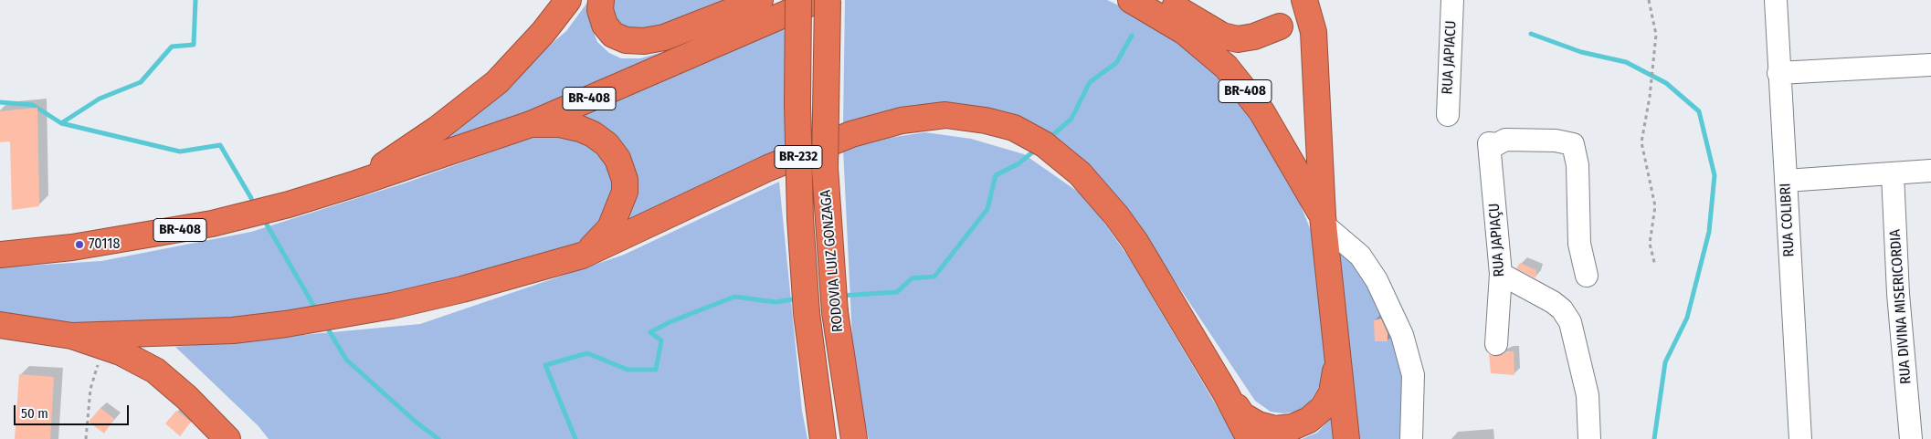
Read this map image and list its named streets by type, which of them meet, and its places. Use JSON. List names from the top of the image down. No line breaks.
{"streets":{"highway":["BR-408","BR-232","RODOVIA LUIZ GONZAGA"],"street":["RUA JAPIACU","RUA COLIBRI","RUA JAPIAÇU","RUA DIVINA MISERICORDIA"]},"places":["70118"],"scale_bar":"50 m"}
